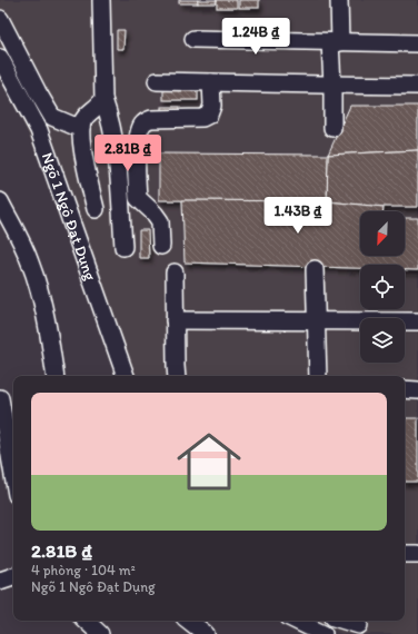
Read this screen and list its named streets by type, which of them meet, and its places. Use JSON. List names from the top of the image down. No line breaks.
{"streets":{"street":["Ngõ 1 Ngô Đạt Dụng"]},"north":"bottom left","page":{"price":["1.24B ₫","2.81B ₫","1.43B ₫"],"list":[{"name":"2.81B ₫","note":"4 phòng · 104 m² · Ngõ 1 Ngô Đạt Dụng"}]}}
